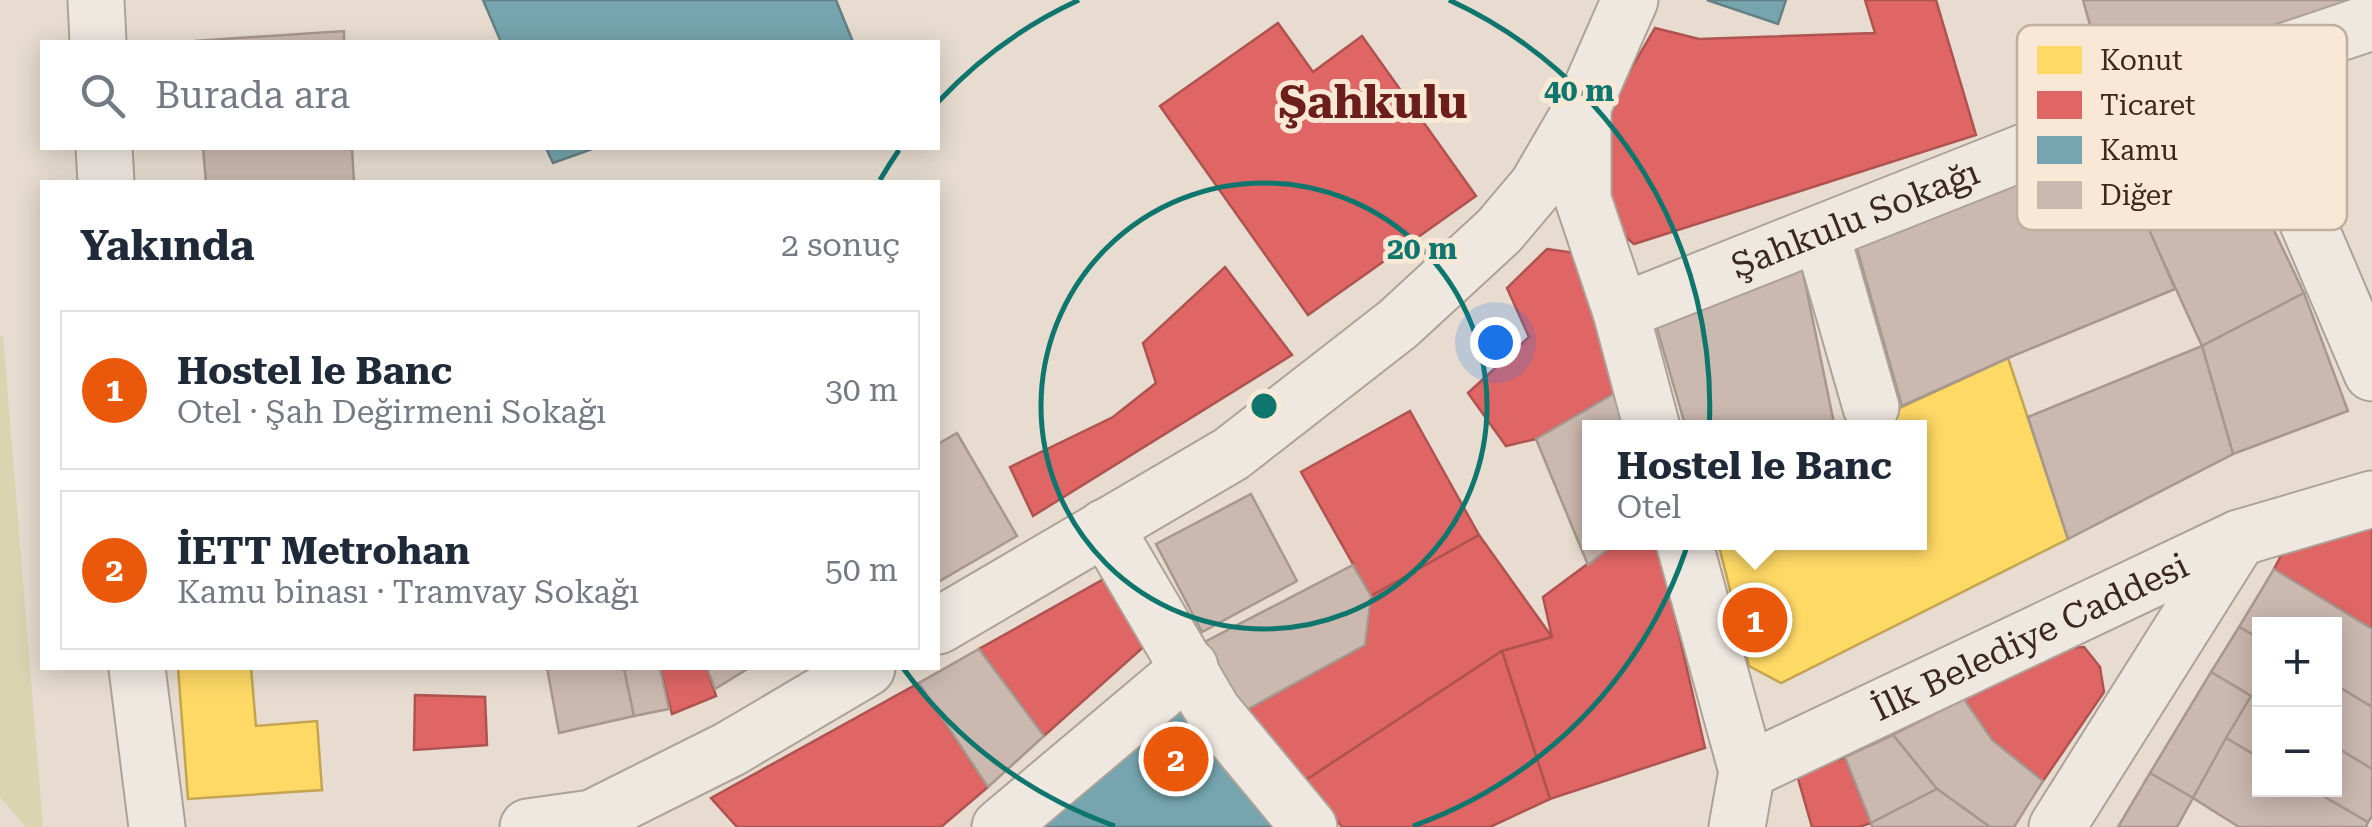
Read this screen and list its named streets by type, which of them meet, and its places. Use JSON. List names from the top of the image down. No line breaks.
{"streets":{"street":["Şahkulu Sokağı","İlk Belediye Caddesi"]},"districts":["Şahkulu"],"legend":["Konut","Ticaret","Kamu","Diğer"],"page":{"search":"Burada ara","heading":["Yakında","2 sonuç"],"list":[{"mark":"1","name":"Hostel le Banc","note":"Otel · Şah Değirmeni Sokağı","value":"30 m"},{"mark":"2","name":"İETT Metrohan","note":"Kamu binası · Tramvay Sokağı","value":"50 m"}],"popup":["Hostel le Banc","Otel"],"pins":["1","2"],"map_buttons":["+","−"]},"rings":["40 m","20 m"]}
